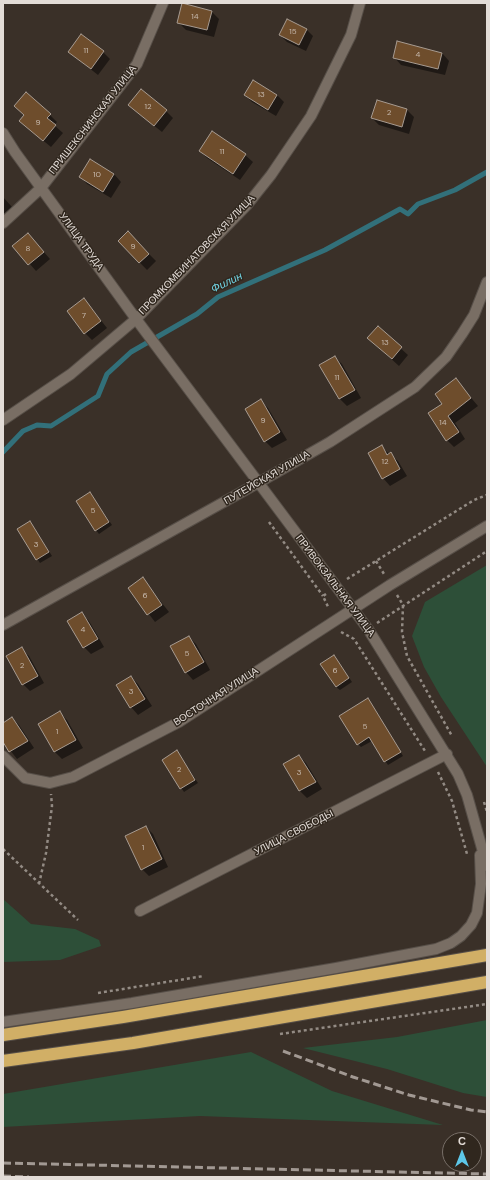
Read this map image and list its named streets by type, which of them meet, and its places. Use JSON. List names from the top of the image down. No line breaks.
{"streets":{"street":["ПРИШЕКСНИНСКАЯ УЛИЦА","УЛИЦА ТРУДА","ПРОМКОМБИНАТОВСКАЯ УЛИЦА","ПУТЕЙСКАЯ УЛИЦА","ПРИВОКЗАЛЬНАЯ УЛИЦА","ВОСТОЧНАЯ УЛИЦА","УЛИЦА СВОБОДЫ"]},"crossings":[["ПРИШЕКСНИНСКАЯ УЛИЦА","УЛИЦА ТРУДА"],["УЛИЦА ТРУДА","ПРОМКОМБИНАТОВСКАЯ УЛИЦА"],["УЛИЦА ТРУДА","ПРИВОКЗАЛЬНАЯ УЛИЦА"],["ПУТЕЙСКАЯ УЛИЦА","ПРИВОКЗАЛЬНАЯ УЛИЦА"],["ПРИВОКЗАЛЬНАЯ УЛИЦА","ВОСТОЧНАЯ УЛИЦА"],["ПРИВОКЗАЛЬНАЯ УЛИЦА","УЛИЦА СВОБОДЫ"]],"water":["Филин"],"house_numbers":["14","15","11","4","13","12","2","9","11","10","9","8","7","13","11","9","14","12","5","3","6","4","5","2","6","3","5","1","2","3","1"],"north":"top"}
